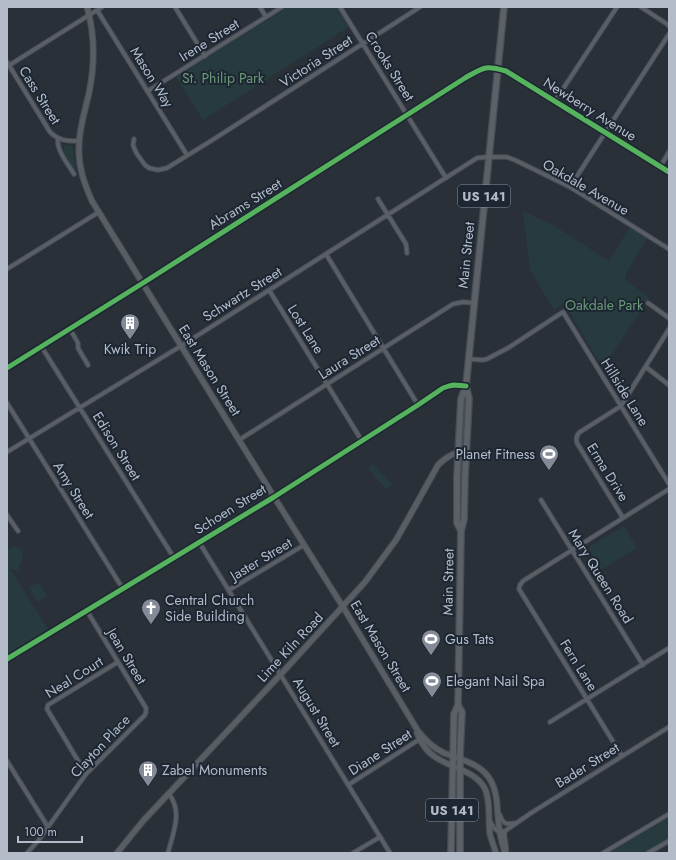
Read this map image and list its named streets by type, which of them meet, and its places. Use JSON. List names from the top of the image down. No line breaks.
{"streets":{"main road":["US 141","Main Street","East Mason Street","Lime Kiln Road"],"street":["Irene Street","Victoria Street","Crooks Street","Mason Way","Cass Street","Newberry Avenue","Oakdale Avenue","Abrams Street","Schwartz Street","Lost Lane","Laura Street","Hillside Lane","Edison Street","Erma Drive","Amy Street","Schoen Street","Jaster Street","Mary Queen Road","Jean Street","Fern Lane","Neal Court","August Street","Clayton Place","Diane Street","Bader Street"]},"crossings":[["Irene Street","Mason Way"],["Victoria Street","Crooks Street"],["Victoria Street","Mason Way"],["Crooks Street","Abrams Street"],["Crooks Street","Schwartz Street"],["Cass Street","East Mason Street"],["Newberry Avenue","Abrams Street"],["Newberry Avenue","Main Street"],["Oakdale Avenue","Main Street"],["Oakdale Avenue","Schwartz Street"],["Abrams Street","Main Street"],["Abrams Street","East Mason Street"],["Abrams Street","Edison Street"],["Main Street","Schwartz Street"],["Main Street","Laura Street"],["Main Street","East Mason Street"],["Main Street","Hillside Lane"],["Main Street","Schoen Street"],["Main Street","Lime Kiln Road"],["Schwartz Street","Lost Lane"],["Schwartz Street","East Mason Street"],["Schwartz Street","Edison Street"],["Schwartz Street","Amy Street"],["Lost Lane","Laura Street"],["Lost Lane","Schoen Street"],["Laura Street","East Mason Street"],["East Mason Street","Schoen Street"],["East Mason Street","Jaster Street"],["East Mason Street","Lime Kiln Road"],["East Mason Street","Diane Street"],["East Mason Street","Bader Street"],["Hillside Lane","Erma Drive"],["Edison Street","Schoen Street"],["Amy Street","Schoen Street"],["Schoen Street","Jean Street"],["Schoen Street","August Street"],["Jaster Street","August Street"],["Mary Queen Road","Fern Lane"],["Lime Kiln Road","August Street"],["Jean Street","Neal Court"],["Jean Street","Clayton Place"],["Fern Lane","Bader Street"],["Neal Court","Clayton Place"],["August Street","Diane Street"]],"parks":["St. Philip Park","Oakdale Park"],"places":{"building":["Kwik Trip","Zabel Monuments"],"sports":["Planet Fitness","Gus Tats","Elegant Nail Spa"],"church":["Central Church Side Building"]},"scale_bar":"100 m"}
